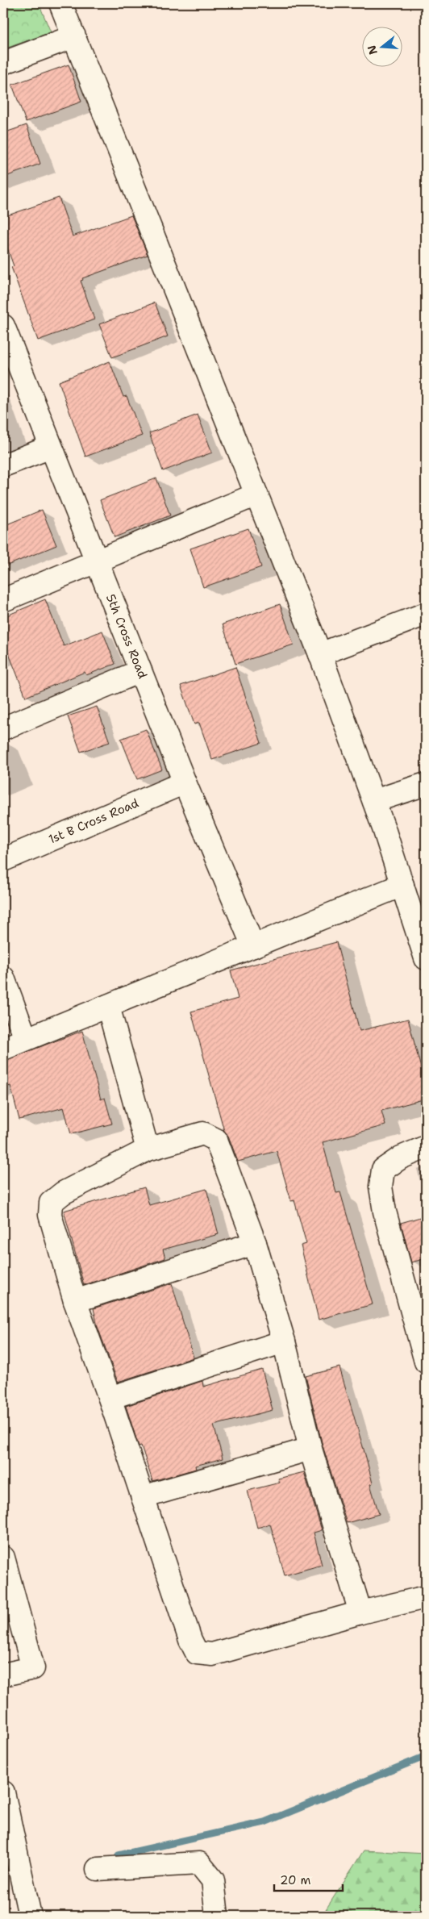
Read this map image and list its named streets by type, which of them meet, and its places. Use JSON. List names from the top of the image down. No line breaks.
{"streets":{"street":["5th Cross Road","1st B Cross Road"]},"crossings":[["5th Cross Road","1st B Cross Road"]],"scale_bar":"20 m","north":"left"}
